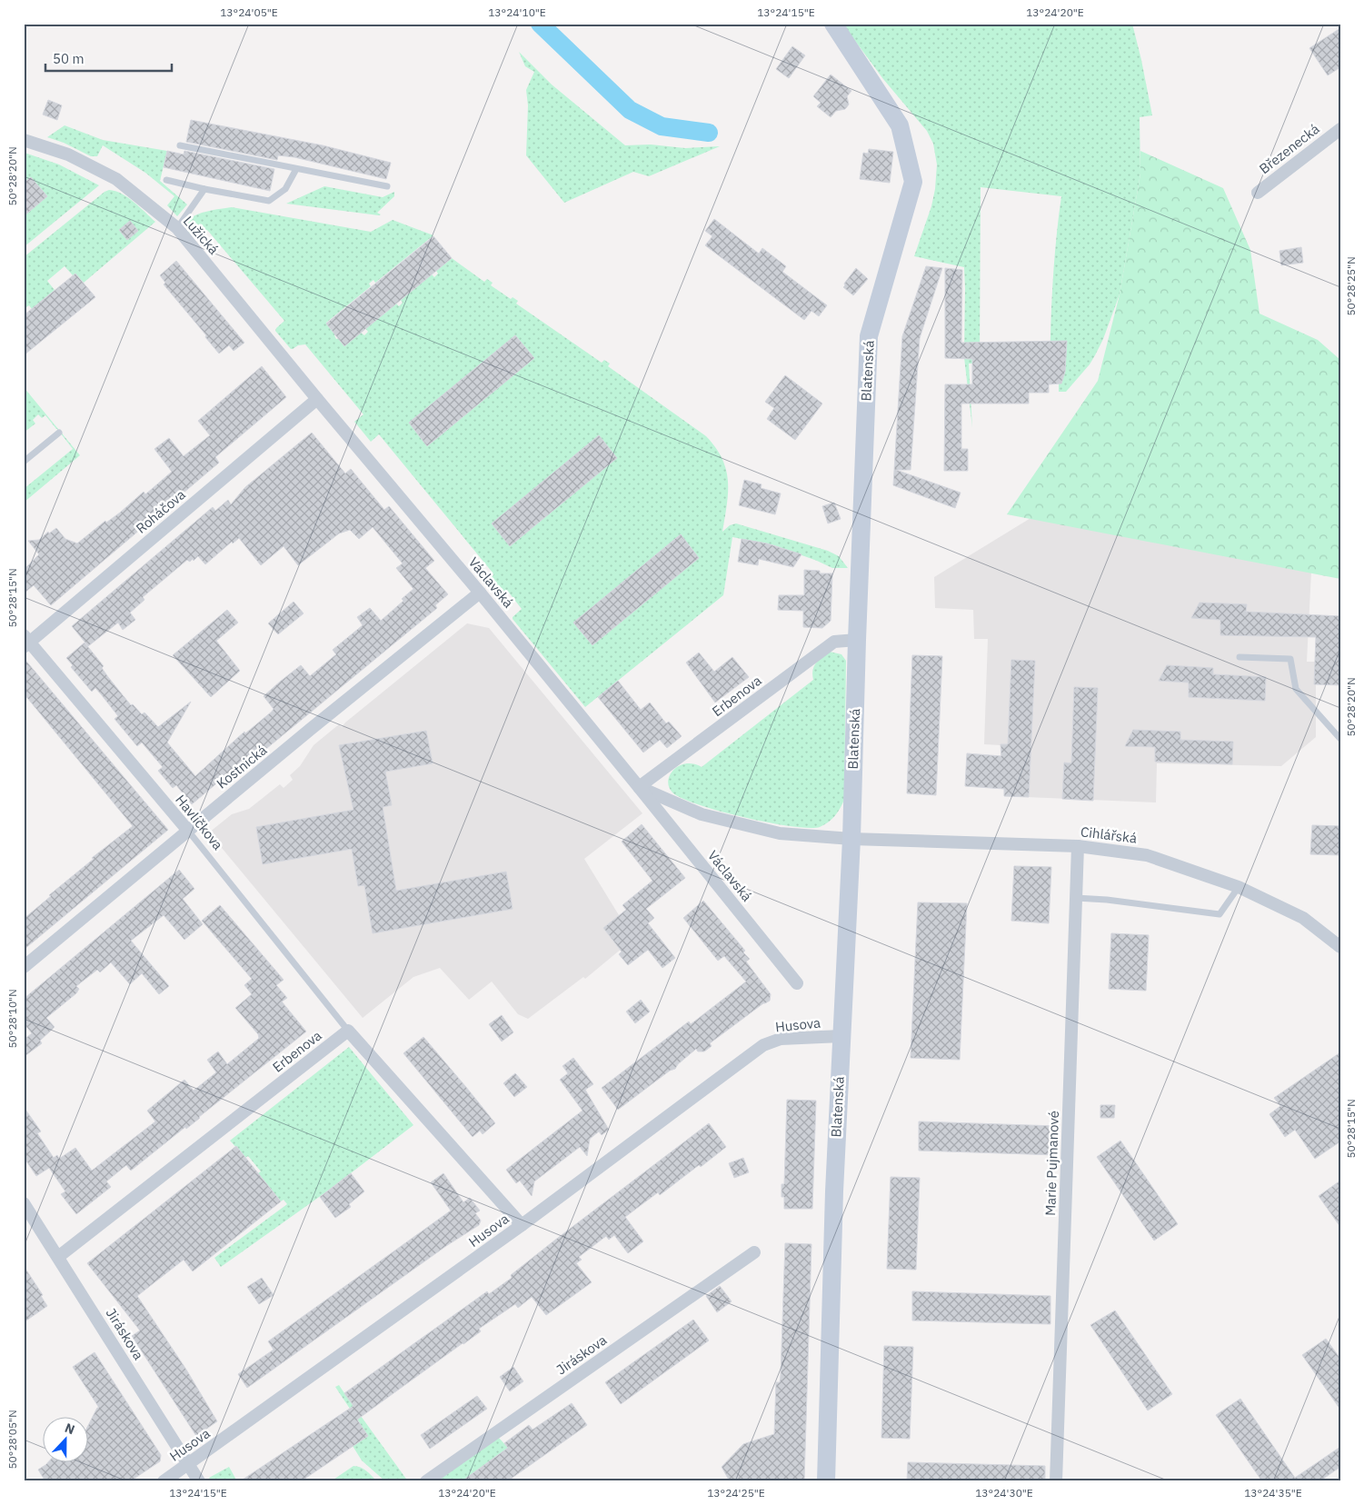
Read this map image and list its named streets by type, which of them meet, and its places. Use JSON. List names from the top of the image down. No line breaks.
{"streets":{"street":["Březenecká","Lužická","Blatenská","Roháčova","Václavská","Erbenova","Kostnická","Havlíčkova","Cihlářská","Husova","Marie Pujmanové","Jiráskova"]},"crossings":[["Lužická","Roháčova"],["Lužická","Václavská"],["Blatenská","Václavská"],["Blatenská","Erbenova"],["Blatenská","Cihlářská"],["Blatenská","Husova"],["Roháčova","Václavská"],["Roháčova","Havlíčkova"],["Václavská","Erbenova"],["Václavská","Kostnická"],["Václavská","Cihlářská"],["Erbenova","Havlíčkova"],["Erbenova","Jiráskova"],["Kostnická","Havlíčkova"],["Cihlářská","Marie Pujmanové"],["Husova","Jiráskova"]],"scale_bar":"50 m","north":"top","coordinates":["13°24'05\"E","13°24'10\"E","13°24'15\"E","13°24'20\"E","50°28'20\"N","50°28'25\"N","50°28'15\"N","50°28'10\"N","50°28'05\"N","13°24'25\"E","13°24'30\"E","13°24'35\"E"]}
